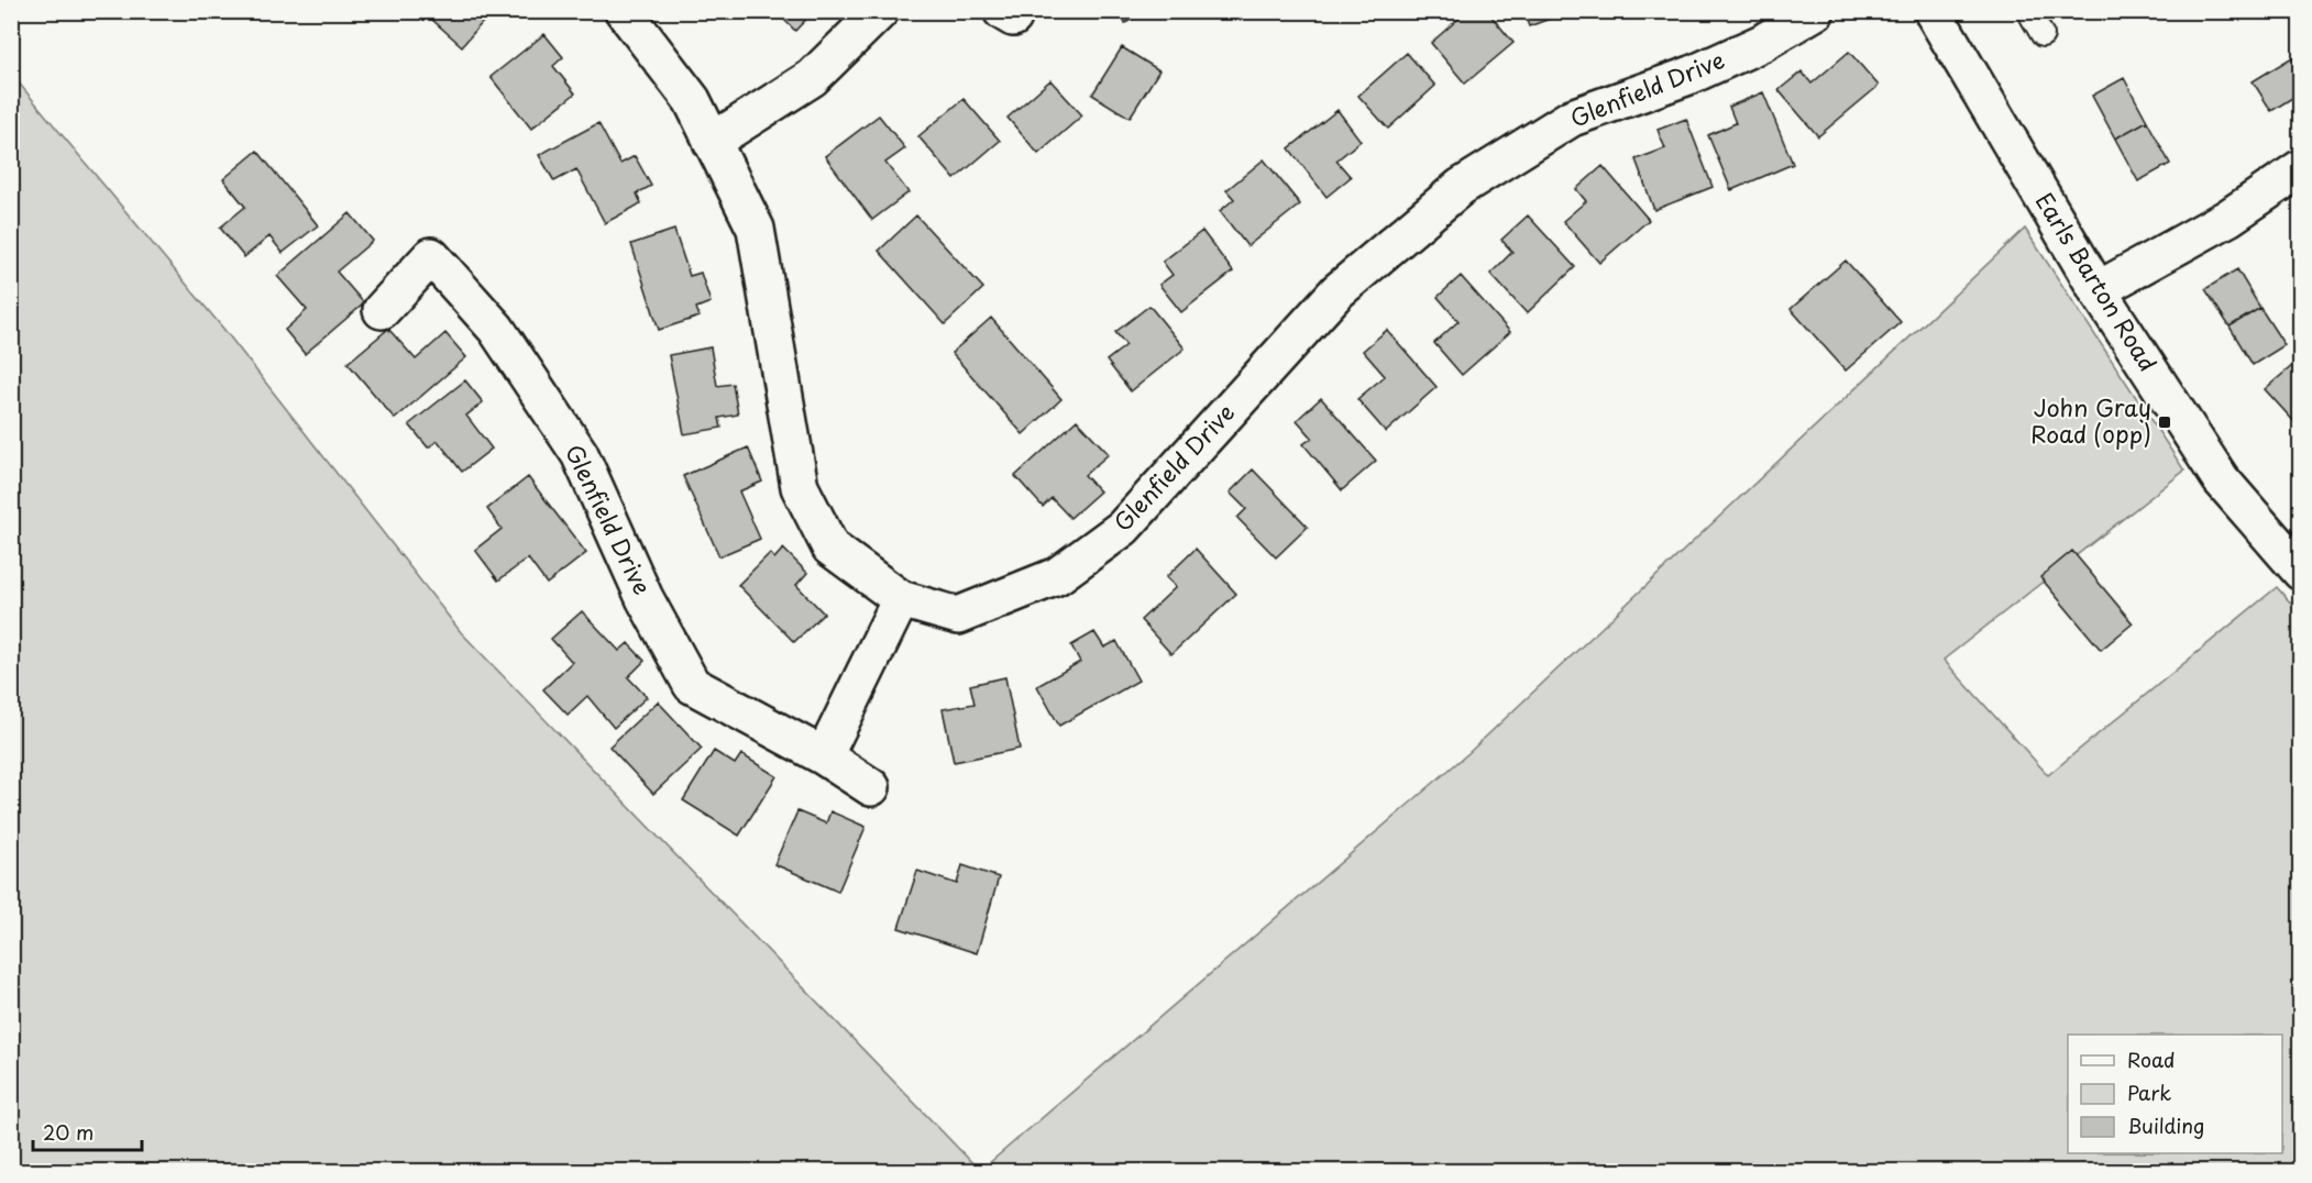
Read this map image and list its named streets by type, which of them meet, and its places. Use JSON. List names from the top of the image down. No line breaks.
{"streets":{"street":["Glenfield Drive","Earls Barton Road"]},"places":{"transit":["John Gray Road (opp)"]},"legend":["Road","Park","Building"],"scale_bar":"20 m"}
